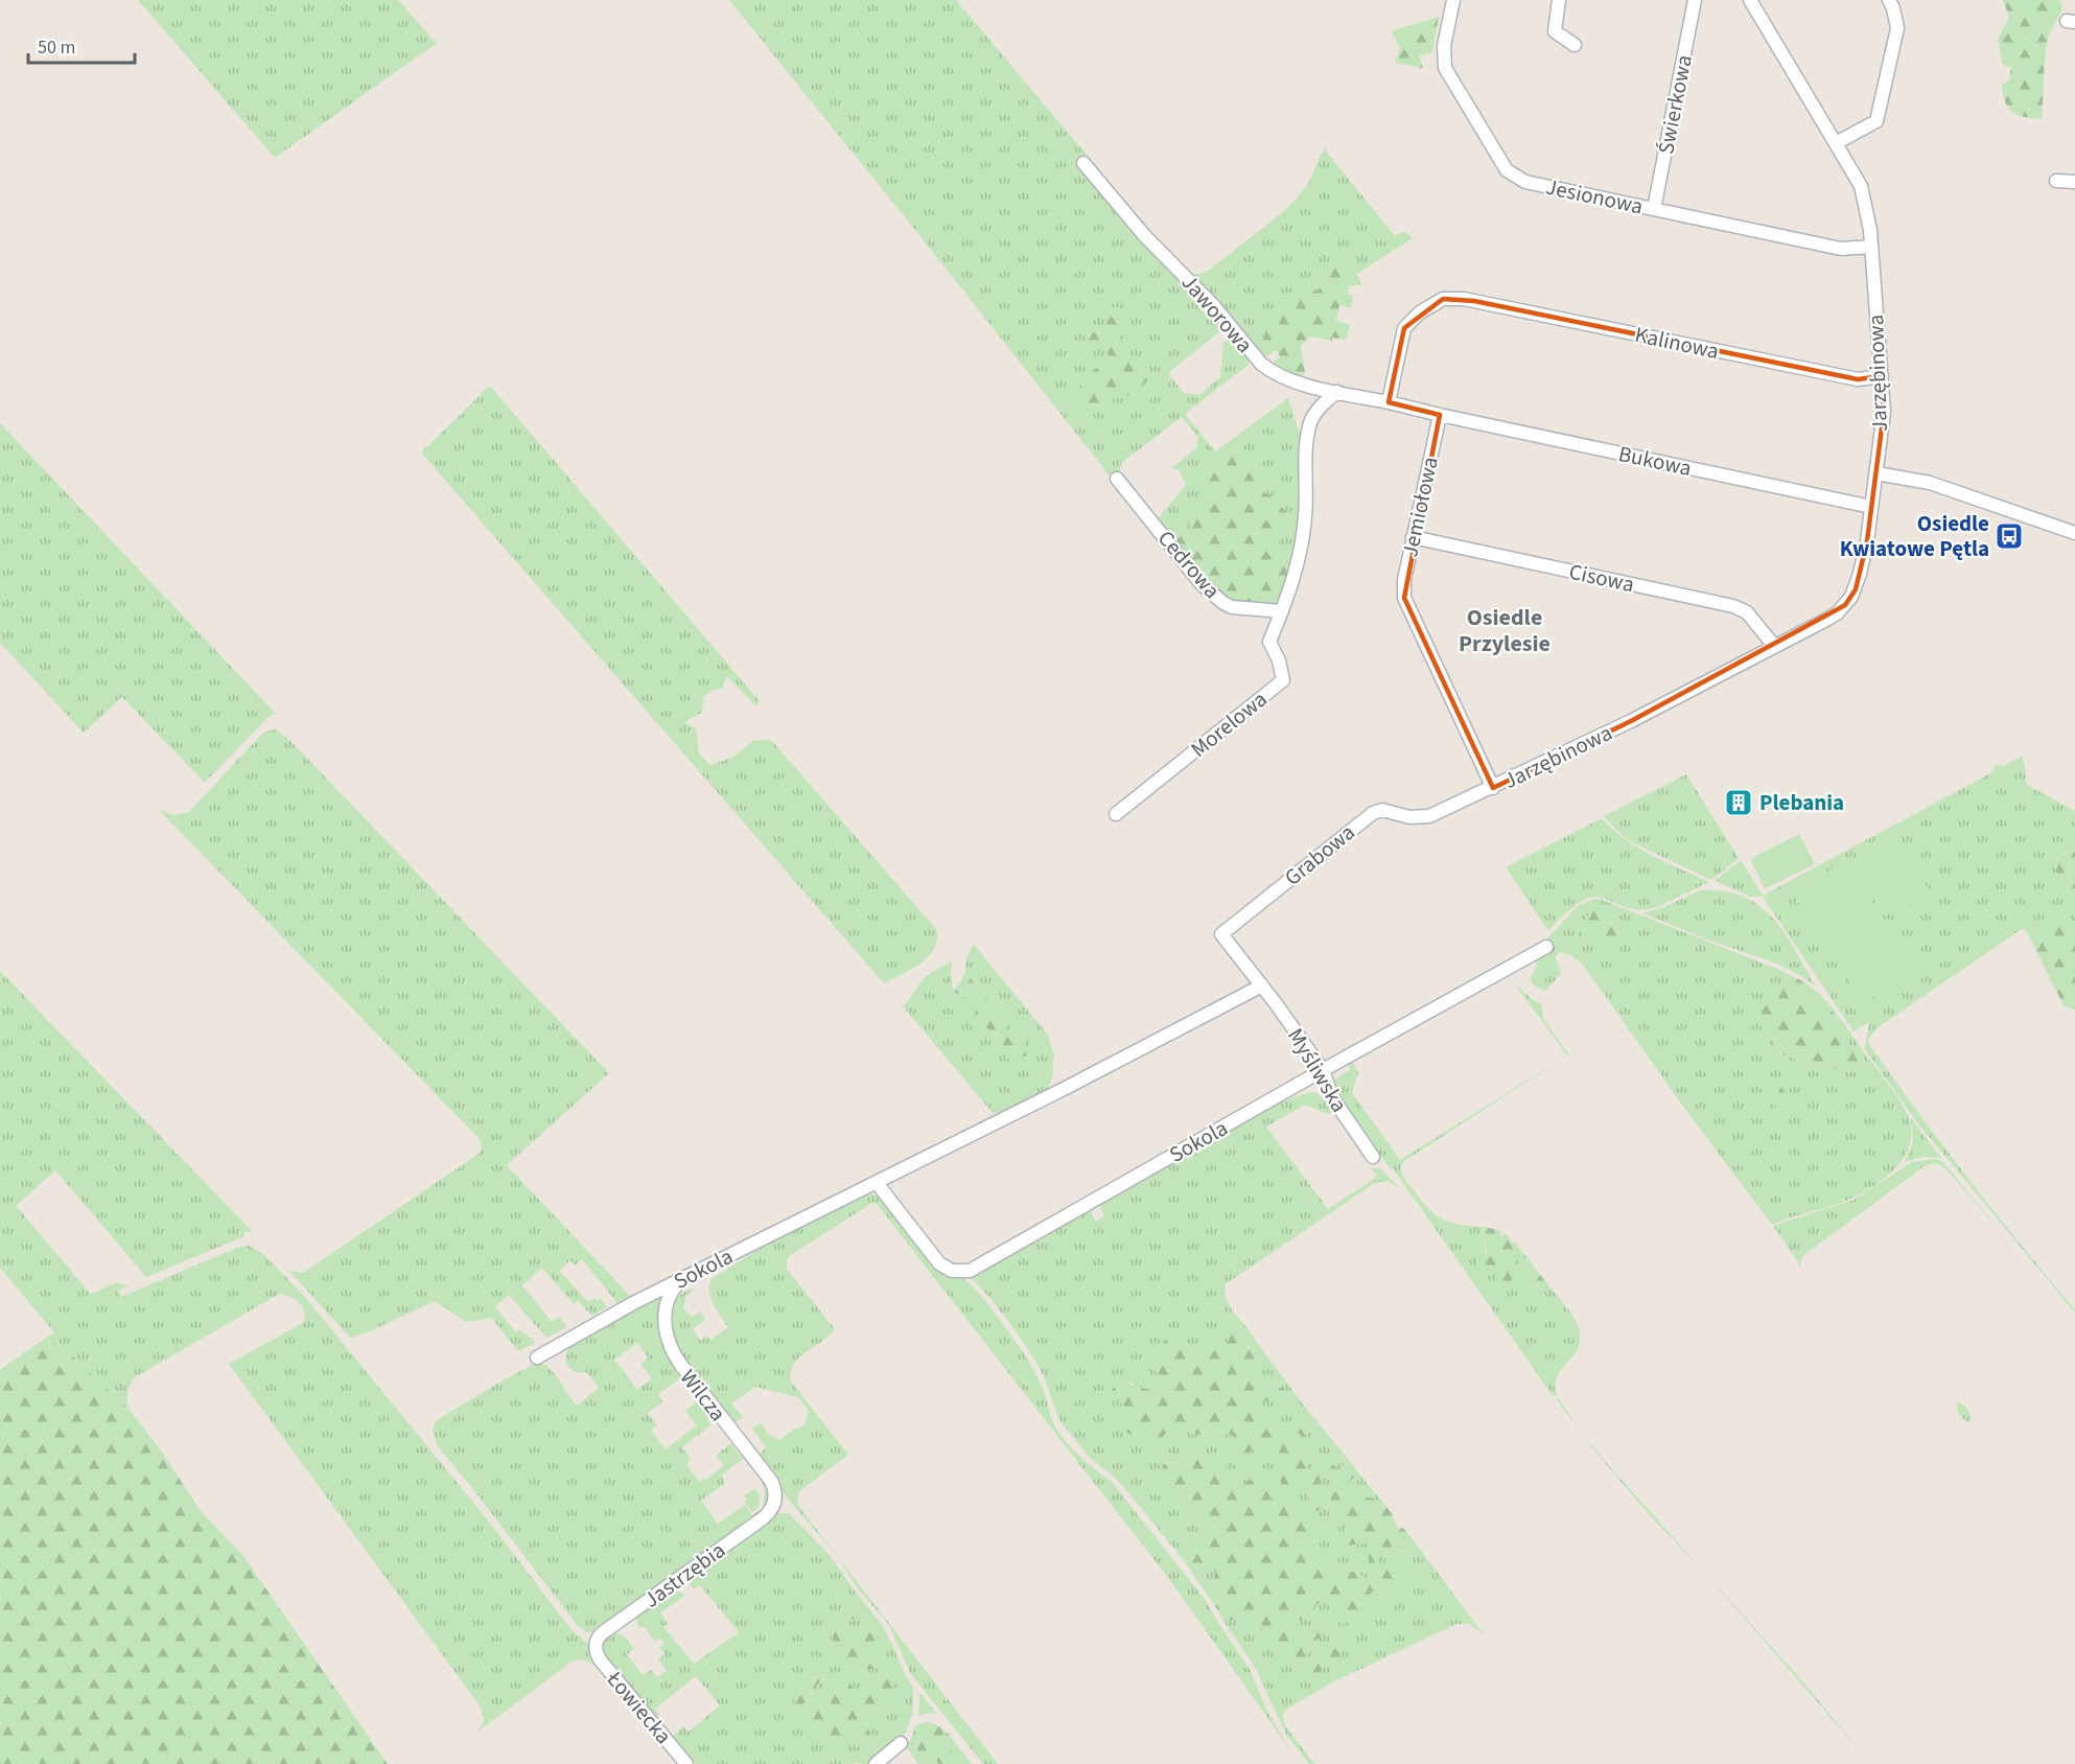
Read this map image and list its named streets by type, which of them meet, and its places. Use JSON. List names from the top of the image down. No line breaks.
{"streets":{"street":["Świerkowa","Jesionowa","Jaworowa","Kalinowa","Jarzębinowa","Bukowa","Jemiołowa","Cedrowa","Cisowa","Morelowa","Grabowa","Myśliwska","Sokola","Wilcza","Jastrzębia","Łowiecka"]},"crossings":[["Świerkowa","Jesionowa"],["Jesionowa","Jarzębinowa"],["Jaworowa","Kalinowa"],["Kalinowa","Jarzębinowa"],["Jarzębinowa","Bukowa"],["Jarzębinowa","Jemiołowa"],["Jarzębinowa","Cisowa"],["Jarzębinowa","Grabowa"],["Bukowa","Jemiołowa"],["Jemiołowa","Cisowa"],["Cedrowa","Morelowa"],["Grabowa","Myśliwska"],["Myśliwska","Sokola"],["Sokola","Wilcza"],["Wilcza","Jastrzębia"],["Jastrzębia","Łowiecka"]],"districts":["Osiedle Przylesie"],"places":{"bus stop":["Osiedle Kwiatowe Pętla"],"building":["Plebania"]},"scale_bar":"50 m"}
